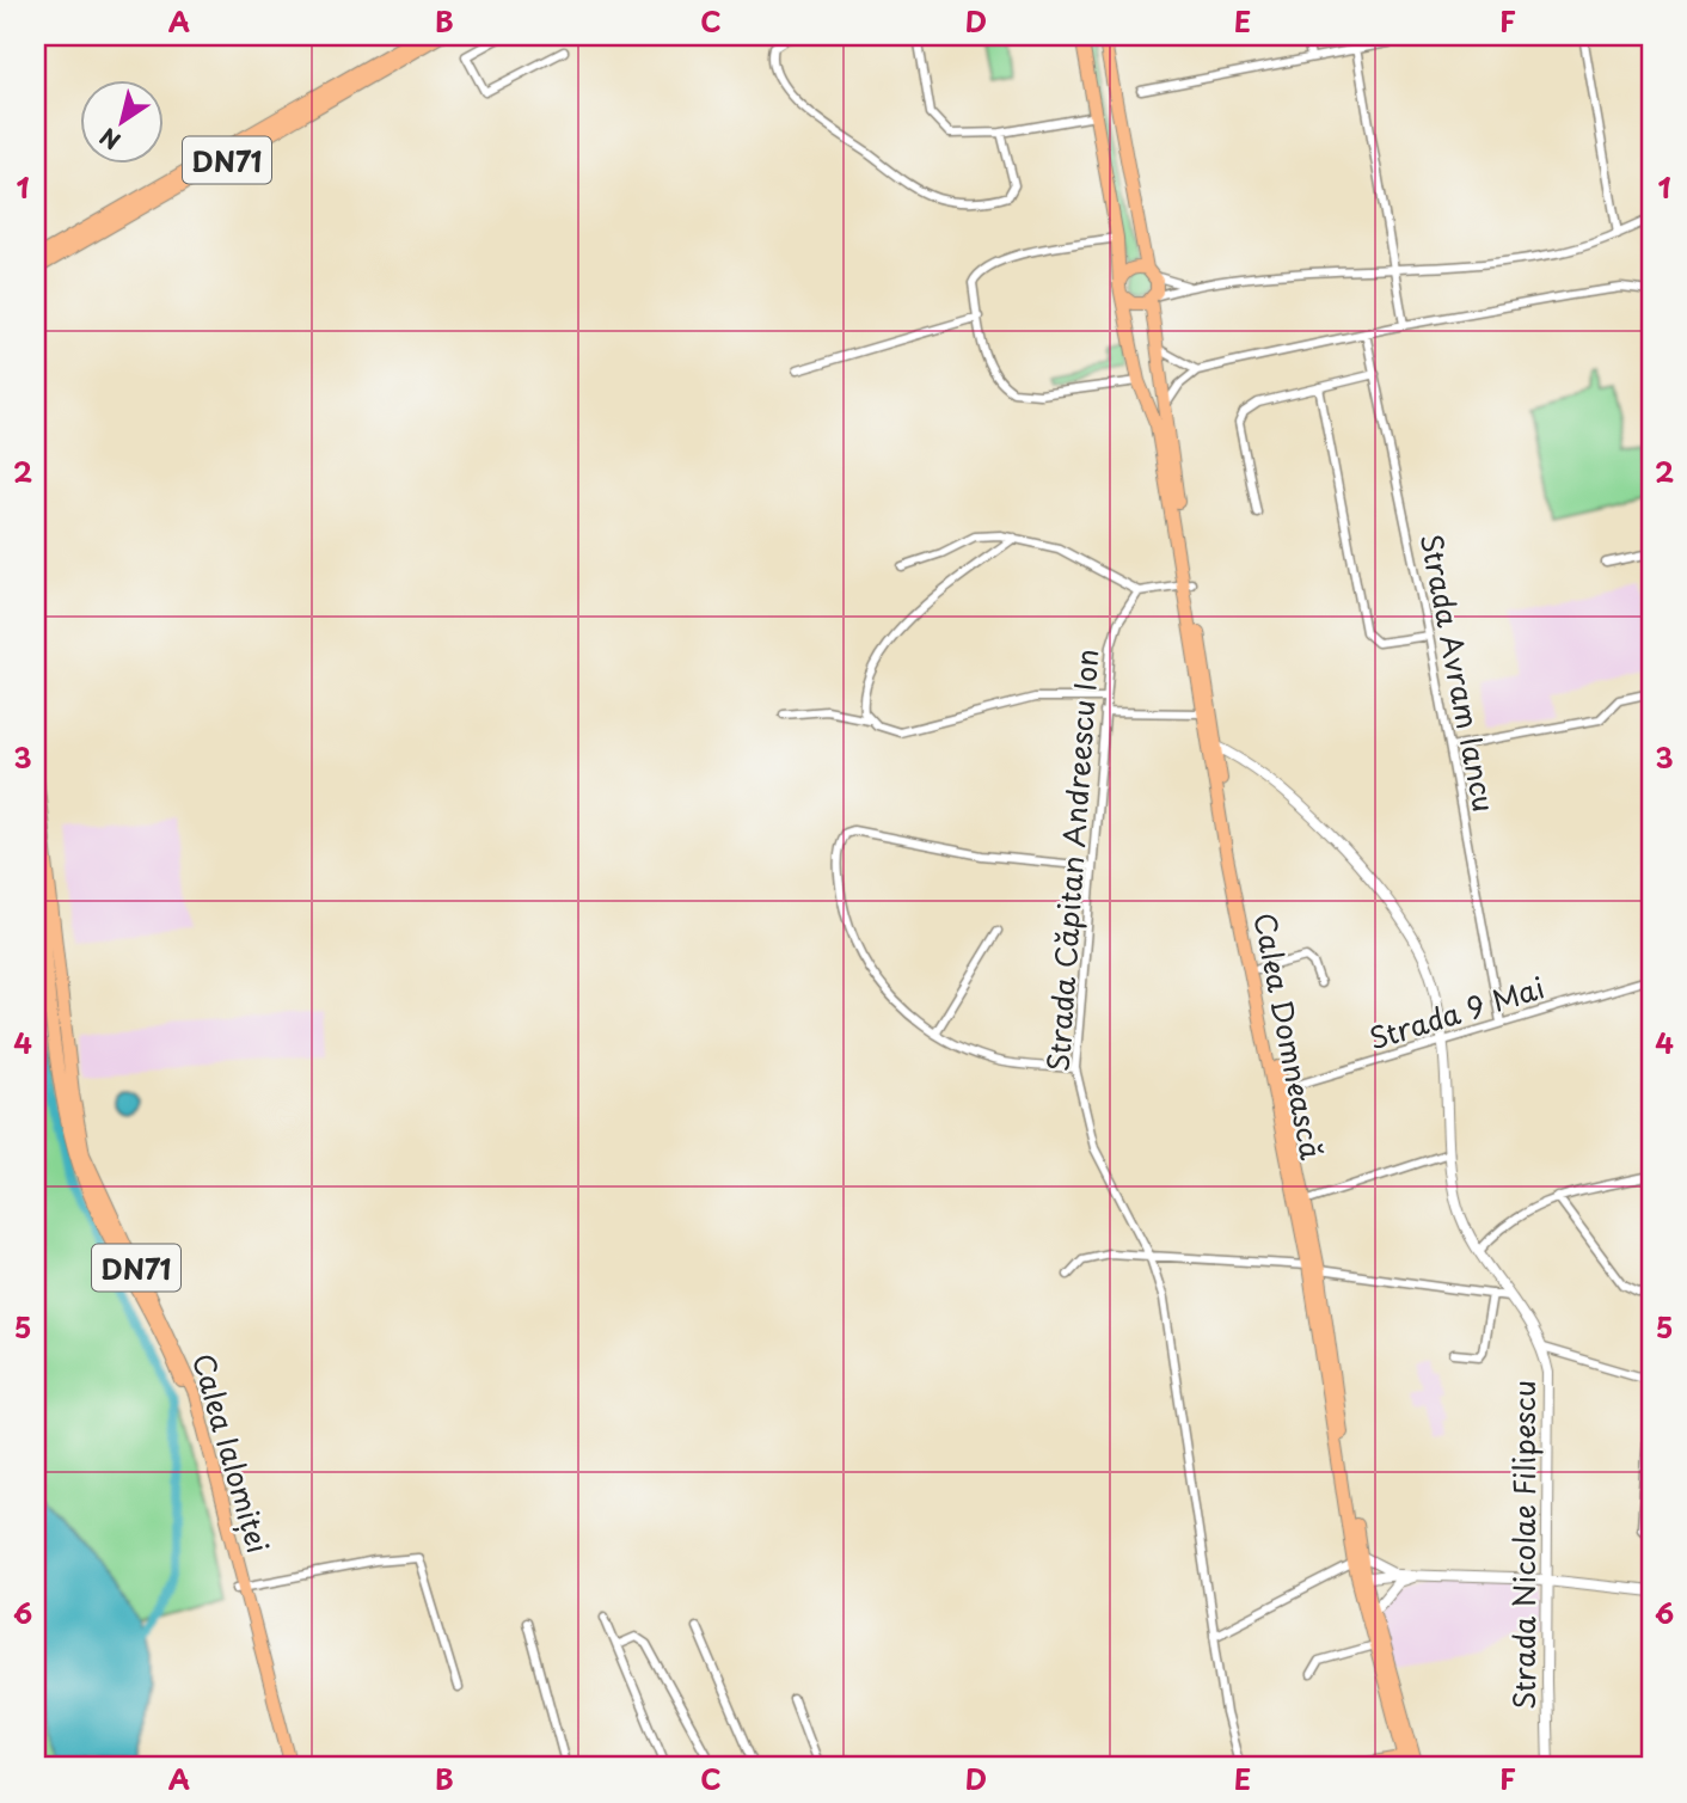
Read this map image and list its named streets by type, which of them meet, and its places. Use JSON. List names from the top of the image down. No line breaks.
{"streets":{"main road":["DN71","Calea Domnească","Calea Ialomiței"],"street":["Strada Avram Iancu","Strada Căpitan Andreescu Ion","Strada 9 Mai","Strada Nicolae Filipescu"]},"crossings":[["Strada Avram Iancu","Strada 9 Mai"],["Strada 9 Mai","Calea Domnească"],["Strada 9 Mai","Strada Nicolae Filipescu"],["Calea Domnească","Strada Nicolae Filipescu"]],"north":"bottom left","grid":{"columns":["A","B","C","D","E","F"],"rows":["1","2","3","4","5","6"]}}
